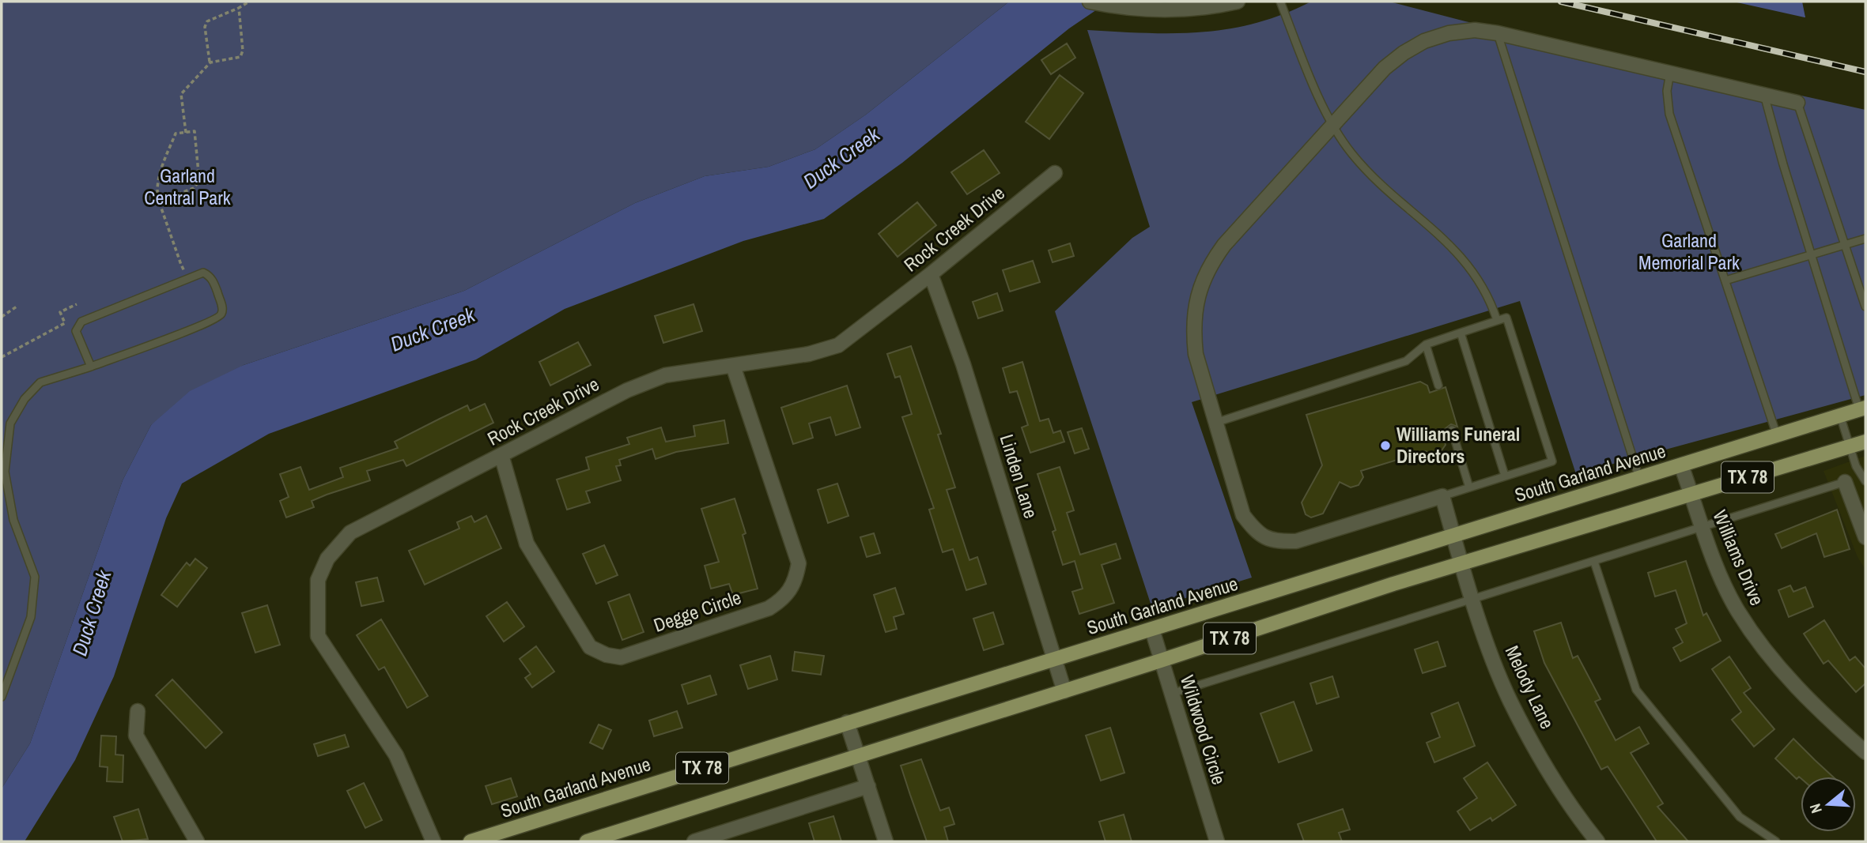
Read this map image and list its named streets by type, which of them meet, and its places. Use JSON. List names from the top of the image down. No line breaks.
{"streets":{"main road":["South Garland Avenue","TX 78"],"street":["Rock Creek Drive","Linden Lane","Williams Drive","Degge Circle","Melody Lane","Wildwood Circle"]},"crossings":[["Rock Creek Drive","Linden Lane"],["Rock Creek Drive","Degge Circle"],["South Garland Avenue","Linden Lane"],["South Garland Avenue","Williams Drive"],["South Garland Avenue","Melody Lane"],["South Garland Avenue","Wildwood Circle"],["Linden Lane","TX 78"],["TX 78","Williams Drive"],["TX 78","Melody Lane"],["TX 78","Wildwood Circle"]],"water":["Duck Creek"],"parks":["Garland Central Park","Garland Memorial Park"],"places":["Williams Funeral Directors"],"north":"left"}
